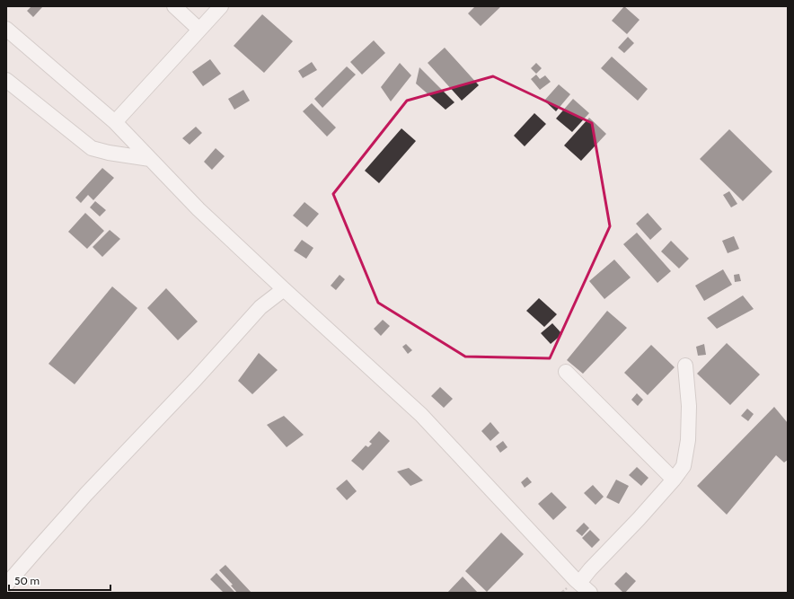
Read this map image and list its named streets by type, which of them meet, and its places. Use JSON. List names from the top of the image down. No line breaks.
{"scale_bar":"50 m"}
